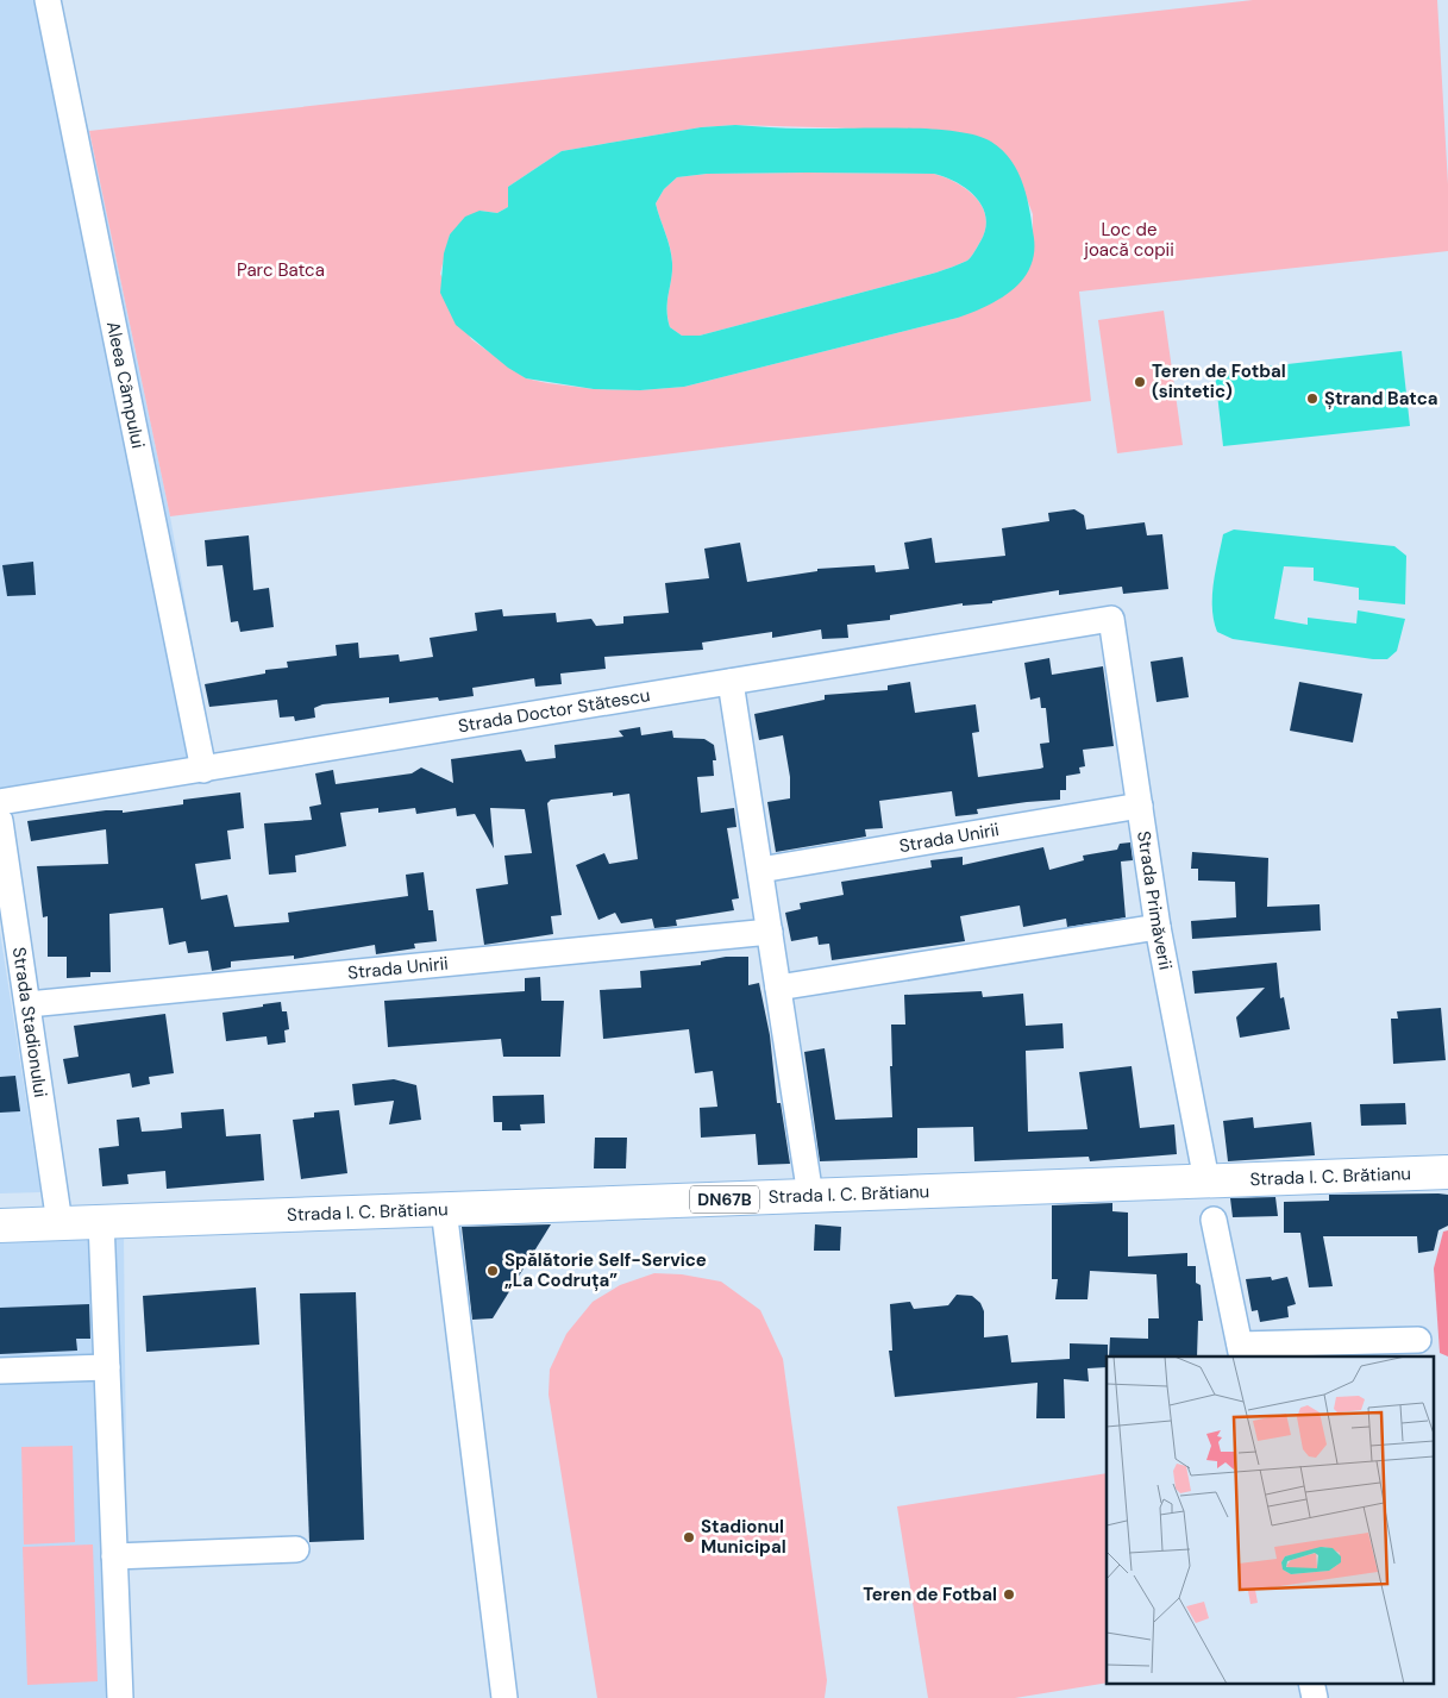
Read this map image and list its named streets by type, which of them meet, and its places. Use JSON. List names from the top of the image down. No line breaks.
{"streets":{"main road":["Strada I. C. Brătianu","DN67B"],"street":["Aleea Câmpului","Strada Doctor Stătescu","Strada Unirii","Strada Primăverii","Strada Stadionului"]},"crossings":[["Aleea Câmpului","Strada Doctor Stătescu"],["Strada Doctor Stătescu","Strada Primăverii"],["Strada Unirii","Strada Primăverii"],["Strada Unirii","Strada Stadionului"],["Strada Primăverii","Strada I. C. Brătianu"],["Strada Stadionului","Strada I. C. Brătianu"]],"parks":["Loc de joacă copii","Parc Batca"],"places":["Teren de Fotbal (sintetic)","Ștrand Batca","Spălătorie Self-Service „La Codruța”","Stadionul Municipal","Teren de Fotbal"]}
